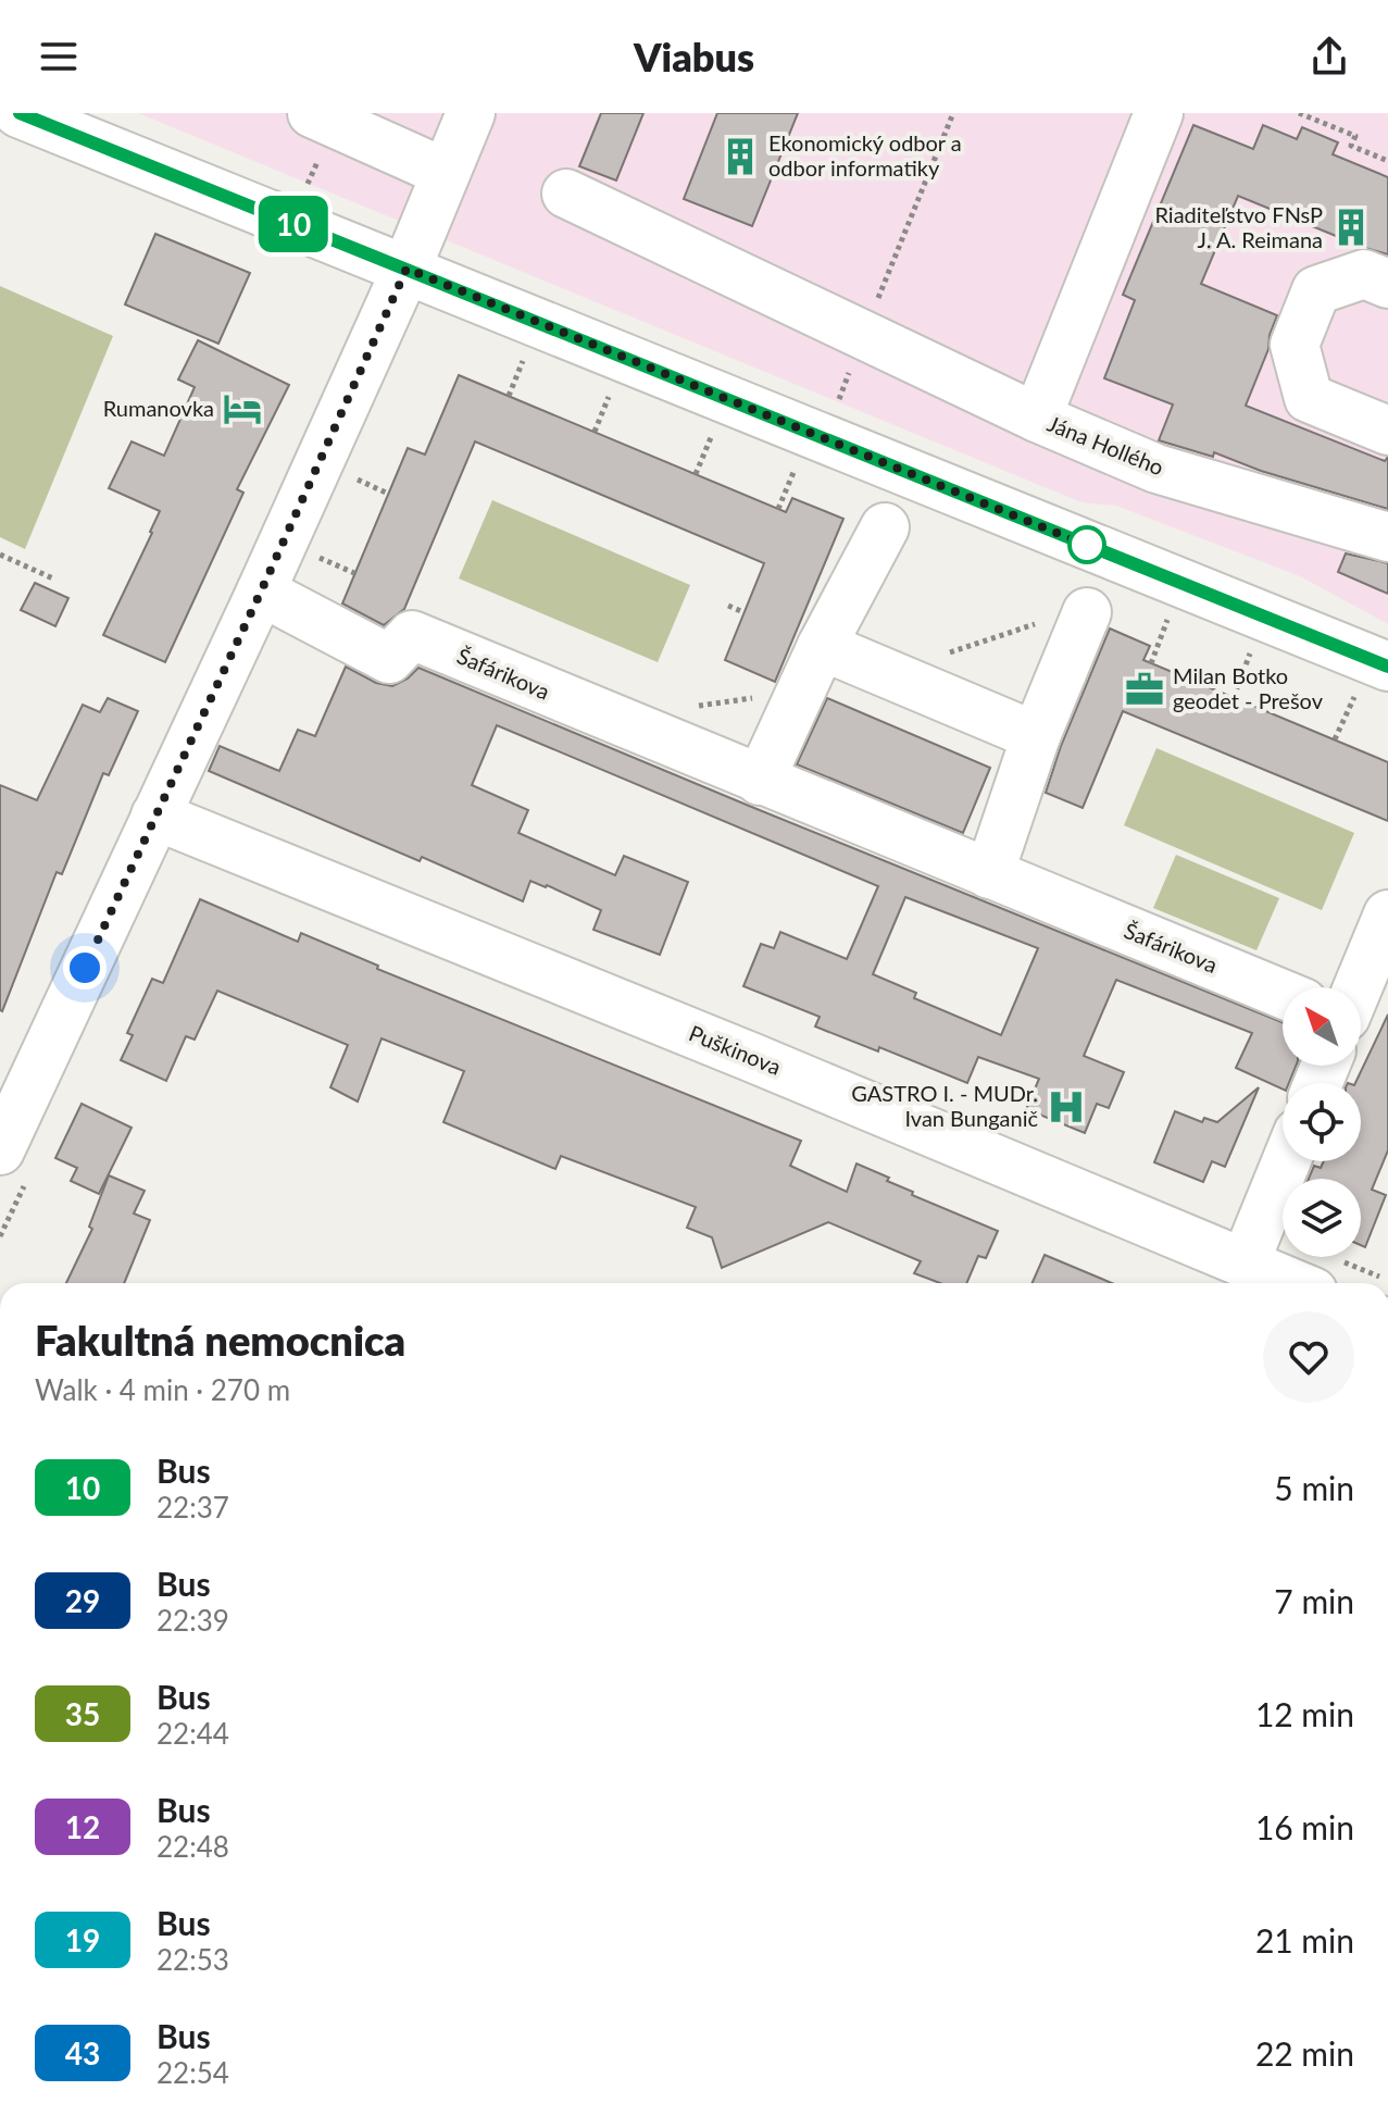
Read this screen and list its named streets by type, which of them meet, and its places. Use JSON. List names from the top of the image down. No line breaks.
{"streets":{"street":["Jána Hollého","Šafárikova","Puškinova"]},"places":{"building":["Ekonomický odbor a odbor informatiky","Riaditeľstvo FNsP J. A. Reimana"],"hotel":["Rumanovka"],"office":["Milan Botko geodet - Prešov"],"hospital":["GASTRO I. - MUDr. Ivan Bunganič"]},"lines":["bus line 10"],"north":"top left","page":{"header":"Viabus","on_map":"10","heading":["Fakultná nemocnica","Walk · 4 min · 270 m"],"list":[{"mark":"10","name":"Bus","note":"22:37","value":"5 min"},{"mark":"29","name":"Bus","note":"22:39","value":"7 min"},{"mark":"35","name":"Bus","note":"22:44","value":"12 min"},{"mark":"12","name":"Bus","note":"22:48","value":"16 min"},{"mark":"19","name":"Bus","note":"22:53","value":"21 min"},{"mark":"43","name":"Bus","note":"22:54","value":"22 min"}]}}
